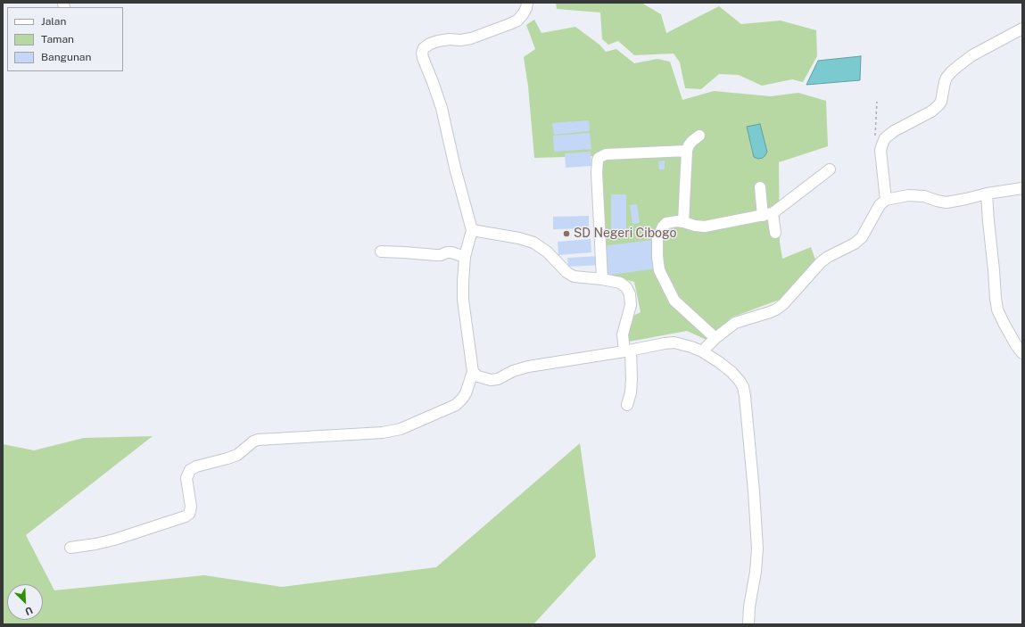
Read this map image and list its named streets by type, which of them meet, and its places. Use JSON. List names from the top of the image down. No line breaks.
{"places":["SD Negeri Cibogo"],"legend":["Jalan","Taman","Bangunan"],"north":"bottom right"}
